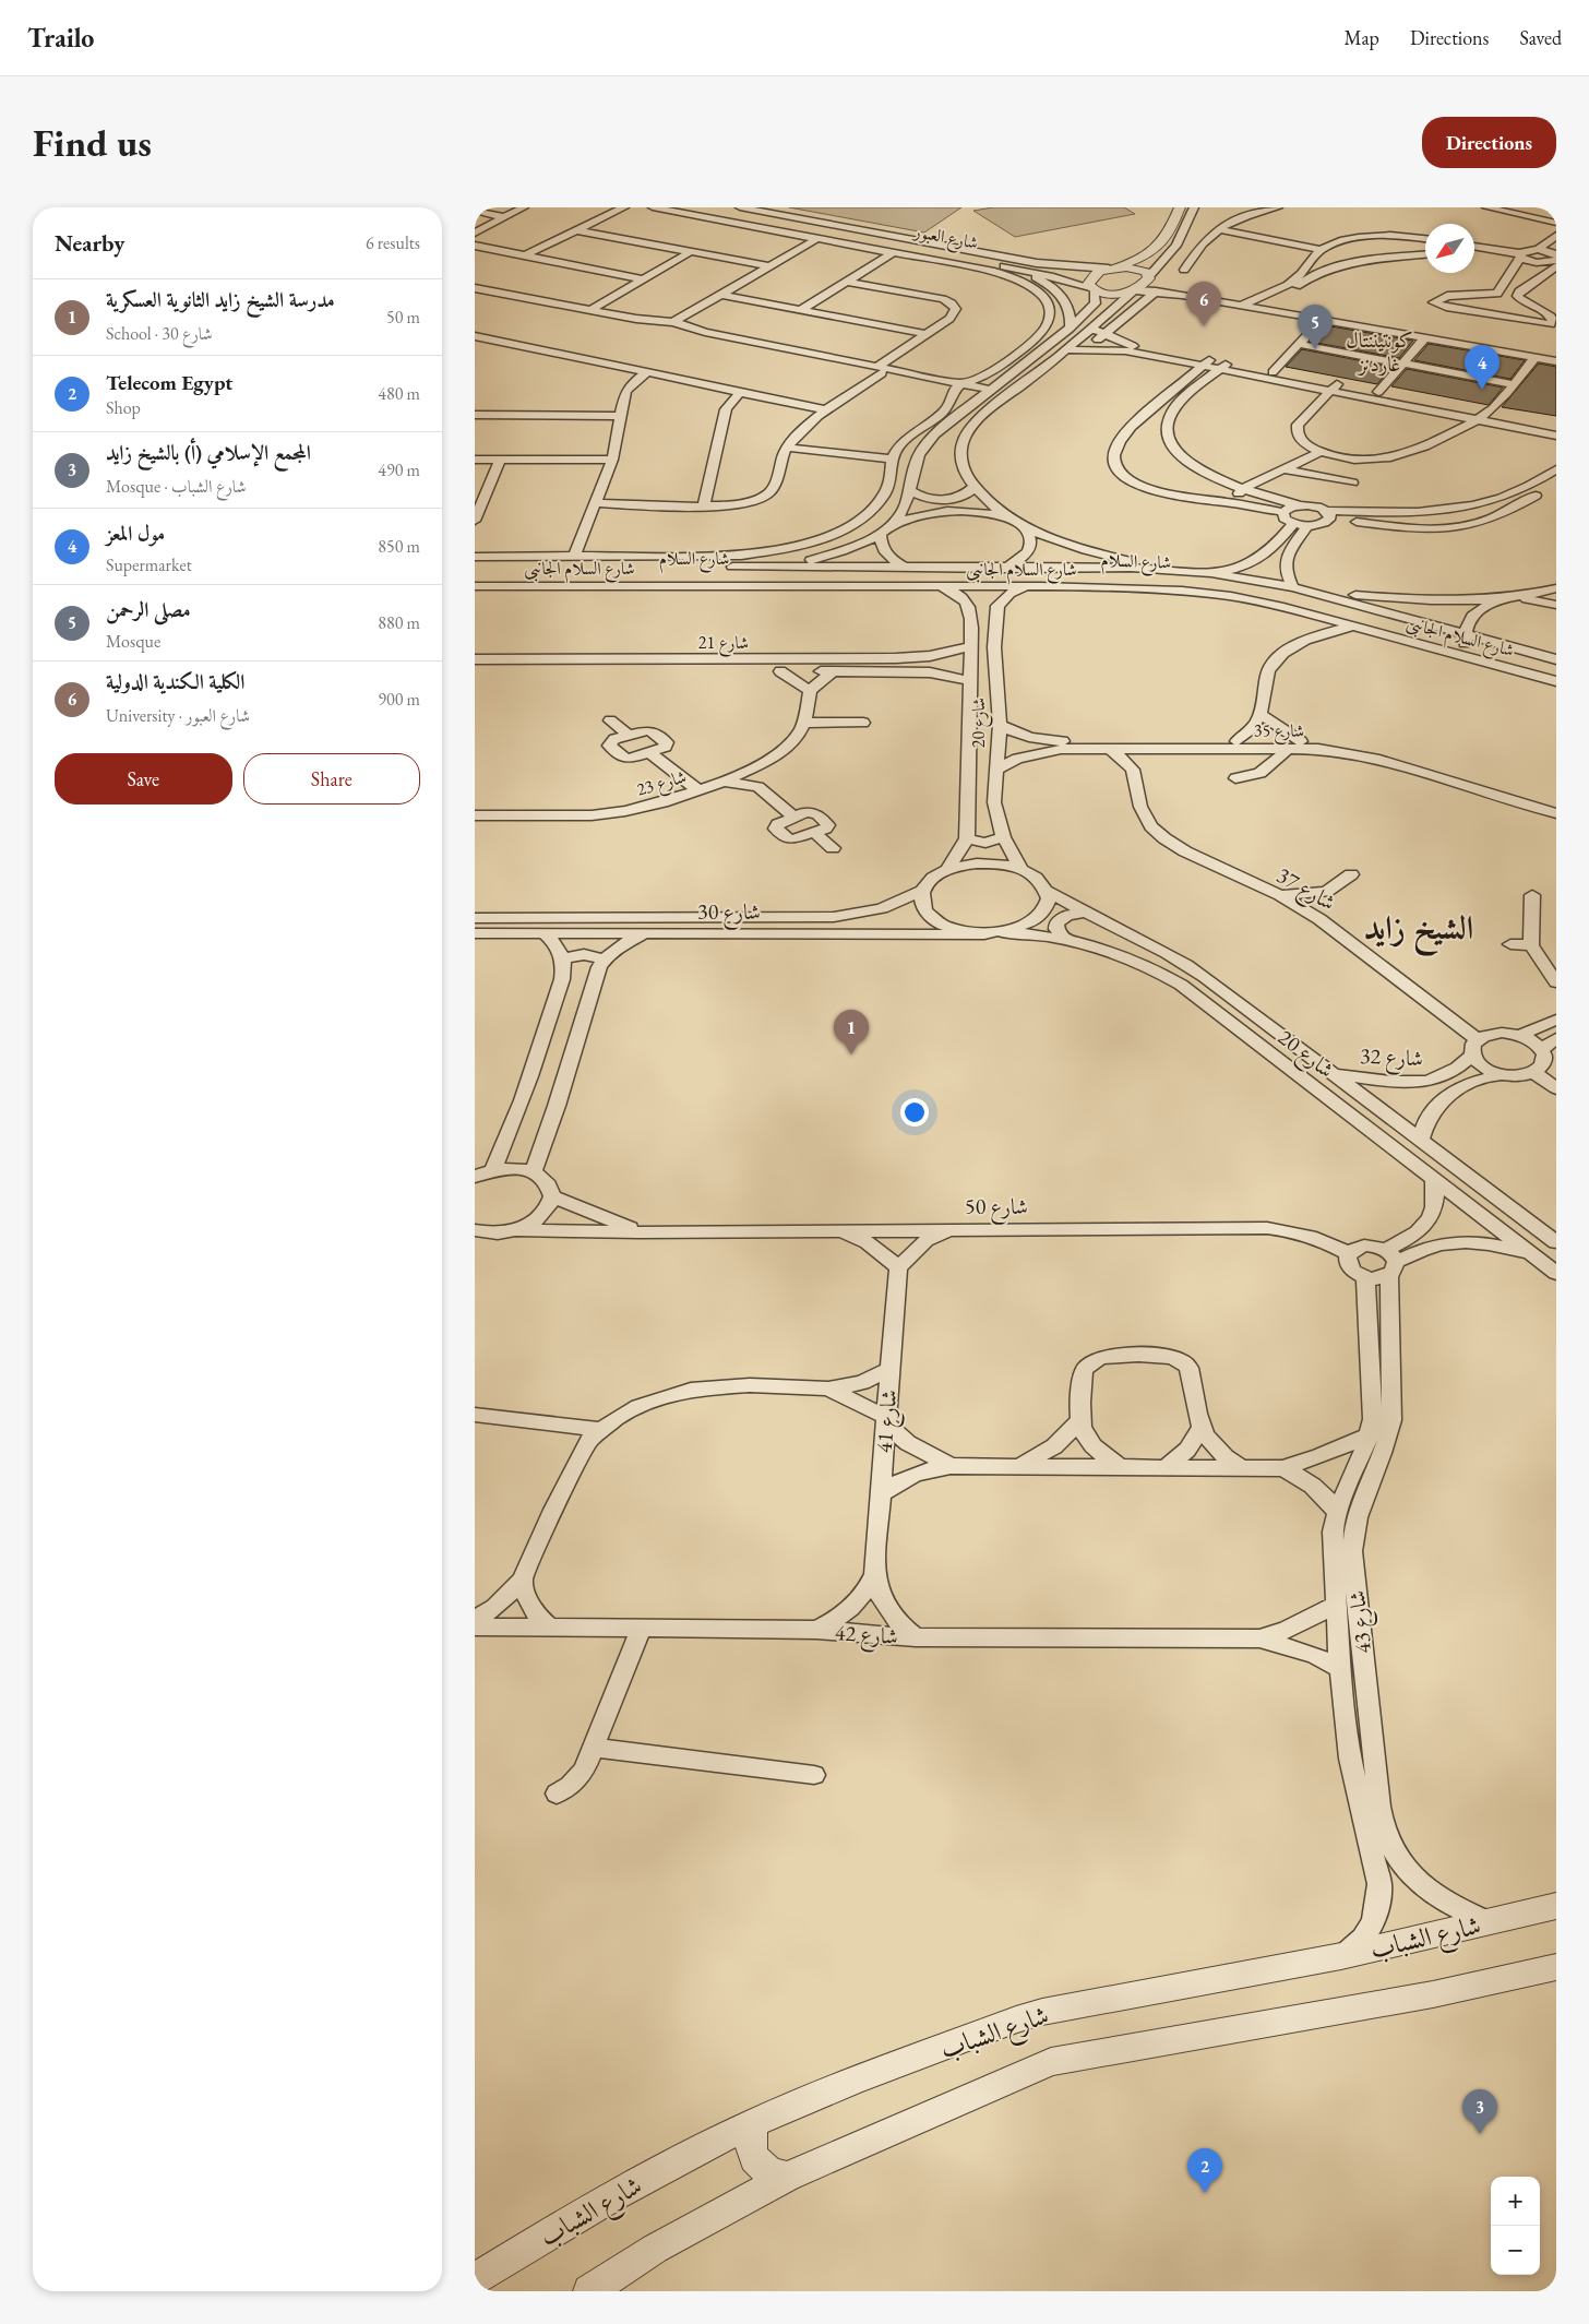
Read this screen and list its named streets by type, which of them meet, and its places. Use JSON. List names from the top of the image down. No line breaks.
{"streets":{"street":["شارع العبور","شارع السلام","شارع السلام الجانبى","شارع 21","شارع 20","شارع 35","شارع 23","شارع 37","شارع 30","شارع 32","شارع 50","شارع 41","شارع 43","شارع 42","شارع الشباب"]},"crossings":[["شارع السلام","شارع السلام الجانبى"],["شارع 21","شارع 20"],["شارع 20","شارع 35"],["شارع 20","شارع 30"],["شارع 20","شارع 32"],["شارع 37","شارع 32"],["شارع 41","شارع 42"],["شارع 43","شارع 42"],["شارع 43","شارع الشباب"]],"districts":["كونتيننتال غاردنز","الشيخ زايد"],"north":"bottom left","page":{"header":"Trailo","nav":["Map","Directions","Saved"],"buttons":["Directions",["Save","Share"]],"title":"Find us","heading":["Nearby","6 results"],"list":[{"mark":"1","name":"مدرسة الشيخ زايد الثانوية العسكرية","note":"School · شارع 30","value":"50 m"},{"mark":"2","name":"Telecom Egypt","note":"Shop","value":"480 m"},{"mark":"3","name":"المجمع الإسلامي (أ) بالشيخ زايد","note":"Mosque · شارع الشباب","value":"490 m"},{"mark":"4","name":"مول المعز","note":"Supermarket","value":"850 m"},{"mark":"5","name":"مصلى الرحمن","note":"Mosque","value":"880 m"},{"mark":"6","name":"الكلية الكندية الدولية","note":"University · شارع العبور","value":"900 m"}],"pins":["6","5","4","1","3","2"],"map_buttons":["+","−"]}}
